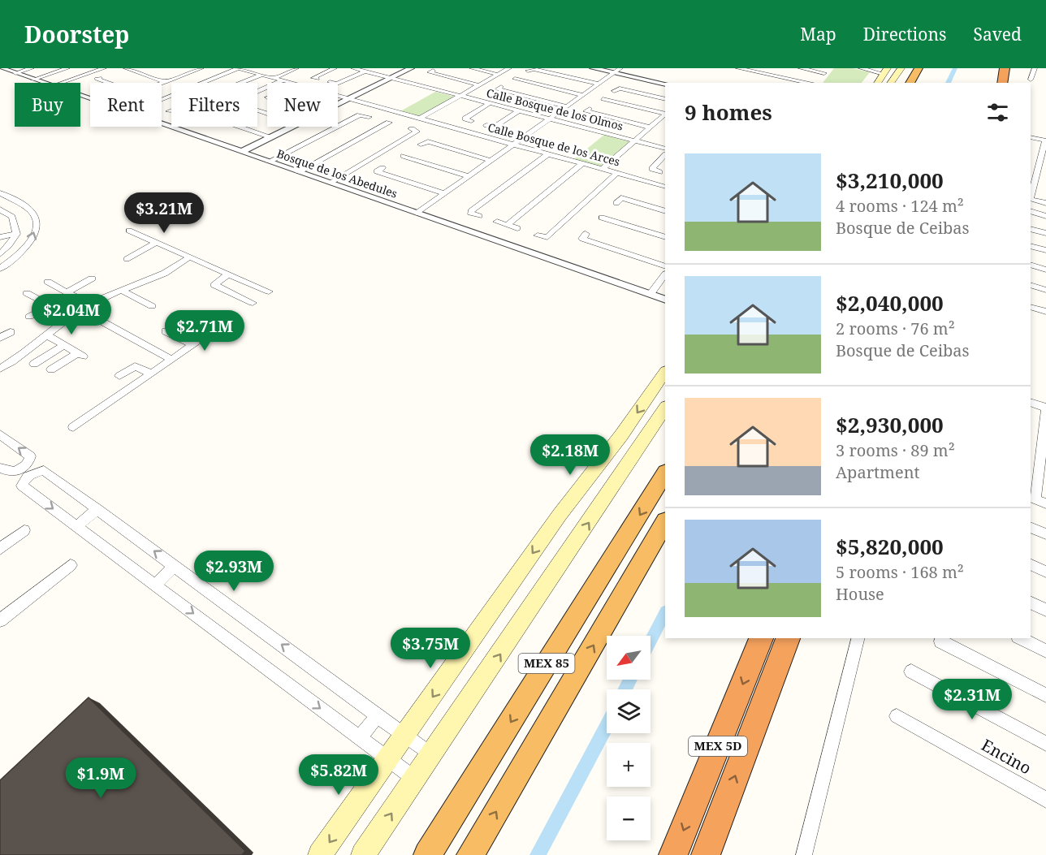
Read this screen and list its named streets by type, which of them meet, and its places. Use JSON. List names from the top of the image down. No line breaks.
{"streets":{"highway":["MEX 85","MEX 5D"],"street":["Calle Bosque de los Olmos","Calle Bosque de los Arces","Bosque de los Abedules","Encino"]},"north":"bottom left","page":{"header":"Doorstep","nav":["Map","Directions","Saved"],"chip":["Buy","Rent","Filters","New"],"heading":"9 homes","list":[{"name":"$3,210,000","note":"4 rooms · 124 m² · Bosque de Ceibas"},{"name":"$2,040,000","note":"2 rooms · 76 m² · Bosque de Ceibas"},{"name":"$2,930,000","note":"3 rooms · 89 m² · Apartment"},{"name":"$5,820,000","note":"5 rooms · 168 m² · House"}],"price":["$3.21M","$2.04M","$2.71M","$2.18M","$2.93M","$3.75M","$2.31M","$5.82M","$1.9M"],"map_buttons":["+","−"]}}
